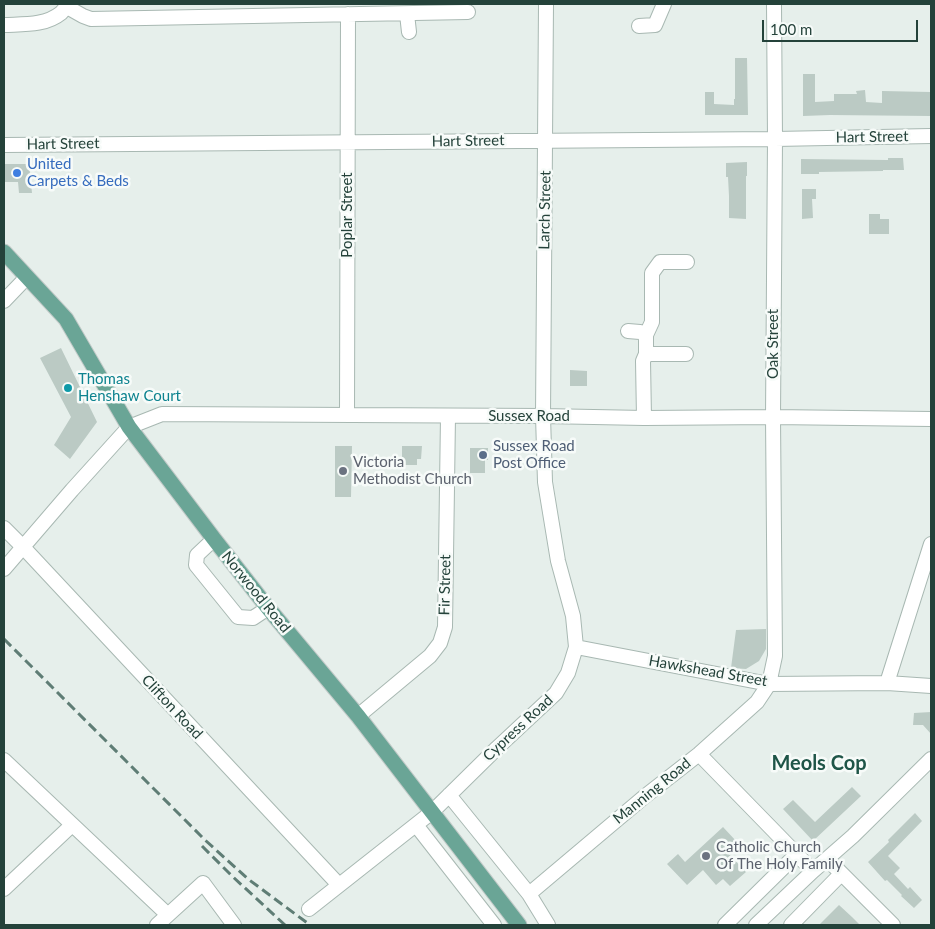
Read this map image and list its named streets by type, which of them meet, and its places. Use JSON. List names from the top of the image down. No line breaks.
{"streets":{"main road":["Norwood Road"],"street":["Hart Street","Larch Street","Poplar Street","Oak Street","Sussex Road","Fir Street","Hawkshead Street","Clifton Road","Cypress Road","Manning Road"]},"crossings":[["Hart Street","Larch Street"],["Hart Street","Poplar Street"],["Hart Street","Oak Street"],["Larch Street","Sussex Road"],["Larch Street","Cypress Road"],["Poplar Street","Sussex Road"],["Oak Street","Sussex Road"],["Oak Street","Hawkshead Street"],["Oak Street","Manning Road"],["Sussex Road","Fir Street"],["Sussex Road","Norwood Road"],["Sussex Road","Cypress Road"],["Fir Street","Norwood Road"],["Norwood Road","Cypress Road"],["Hawkshead Street","Cypress Road"],["Hawkshead Street","Manning Road"],["Clifton Road","Cypress Road"]],"districts":["Meols Cop"],"places":["United Carpets & Beds","Thomas Henshaw Court","Sussex Road Post Office","Victoria Methodist Church","Catholic Church Of The Holy Family"],"scale_bar":"100 m"}
